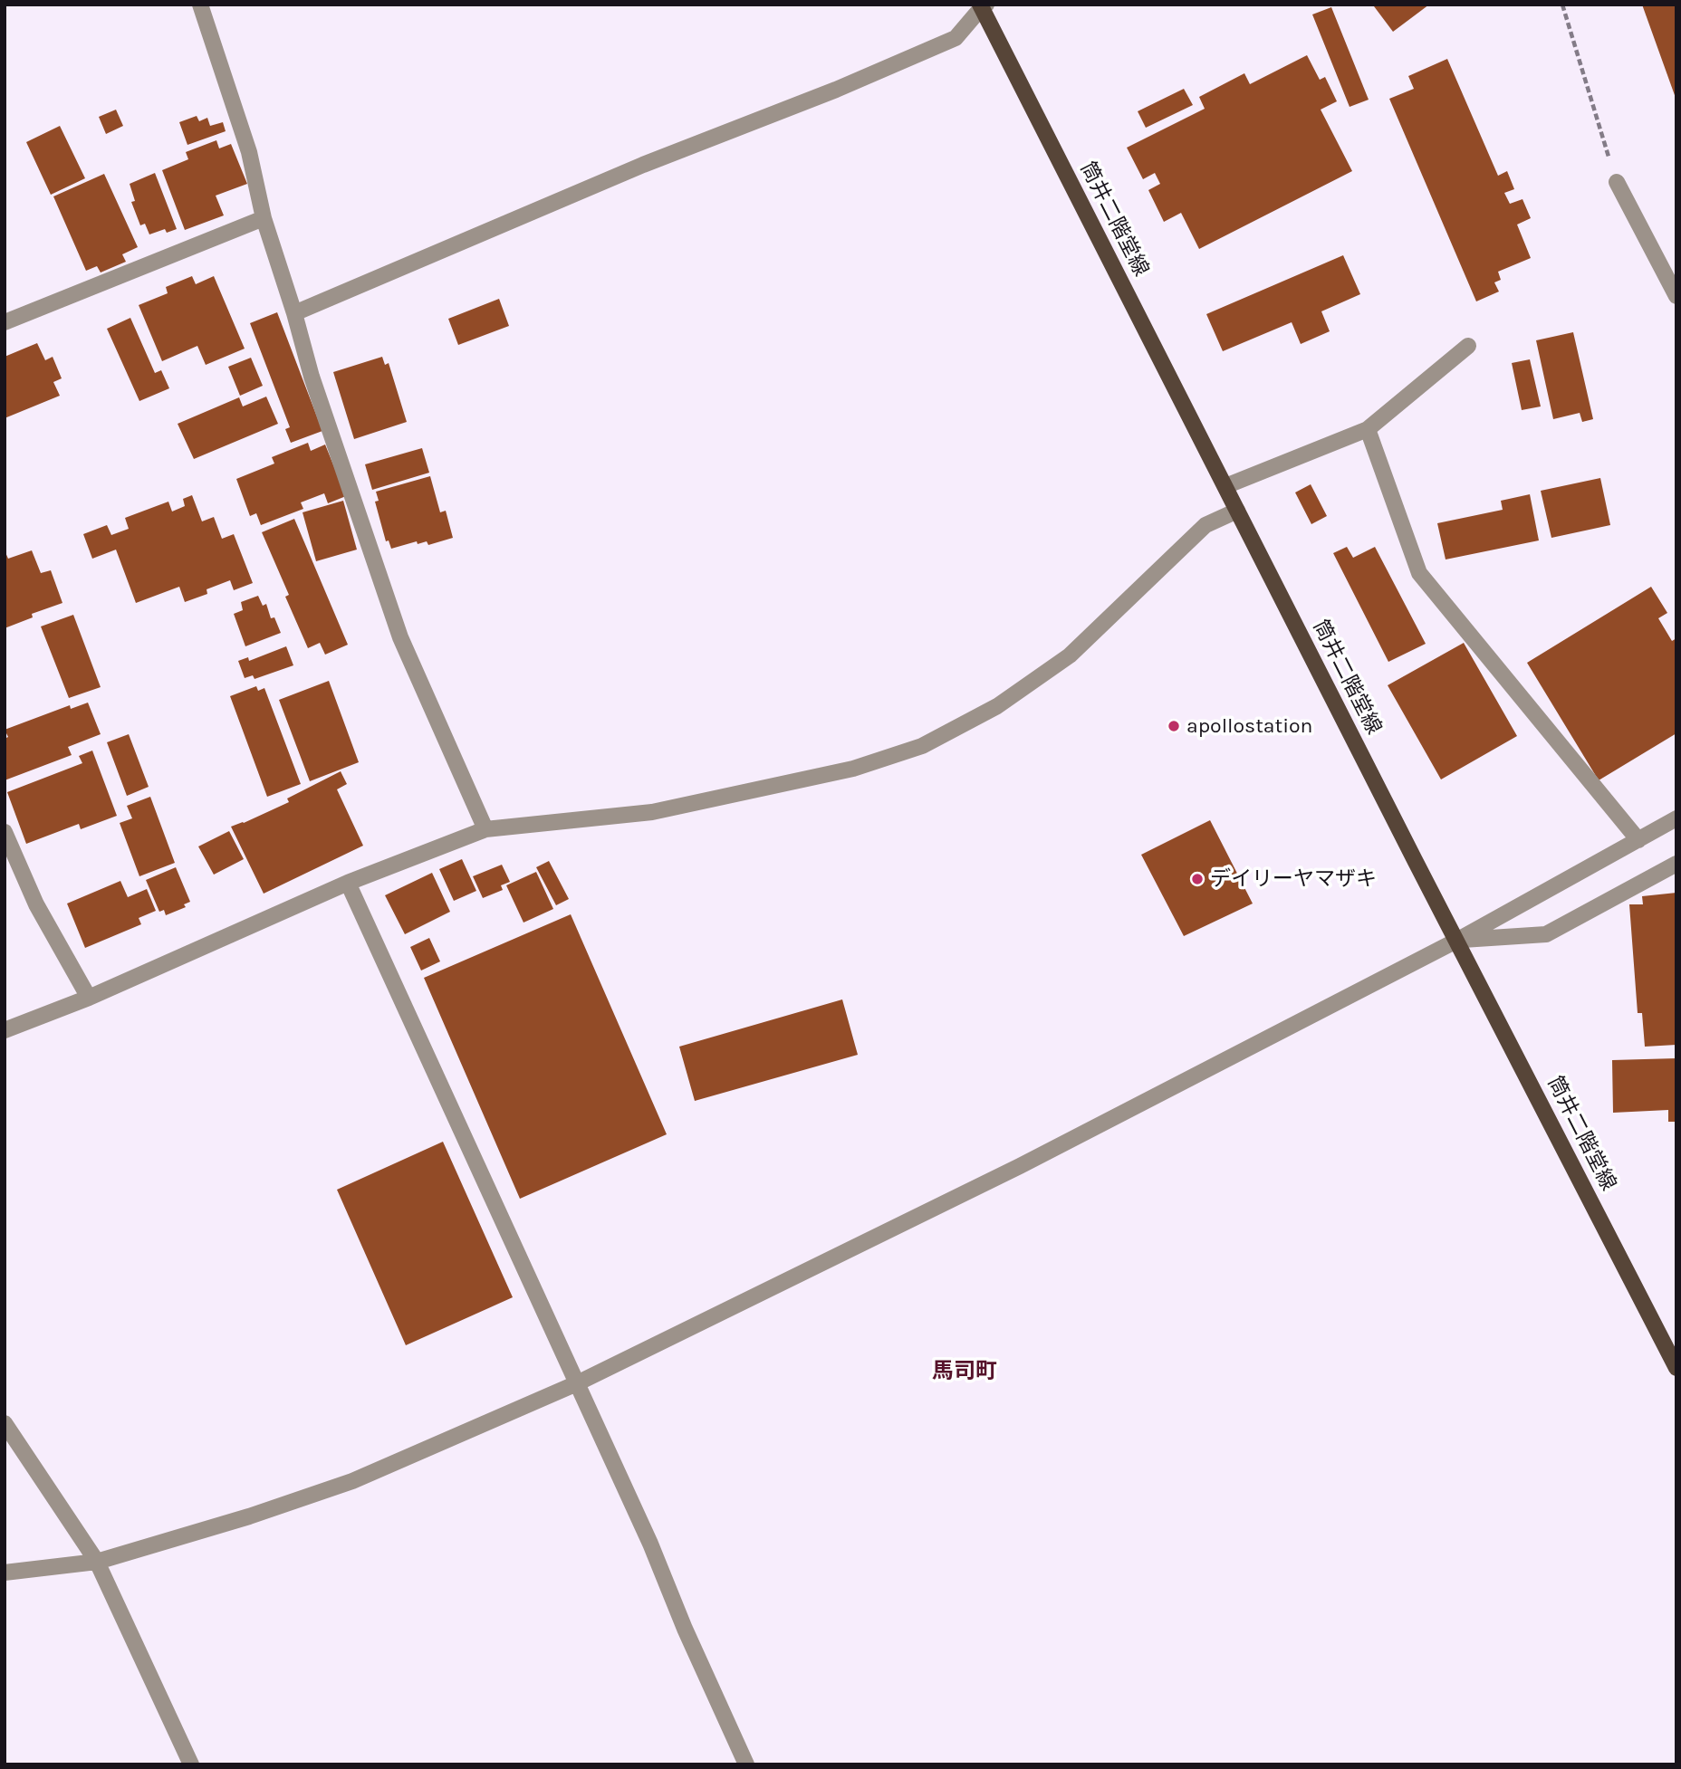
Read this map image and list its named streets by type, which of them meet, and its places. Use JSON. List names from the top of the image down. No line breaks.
{"streets":{"main road":["筒井二階堂線"]},"districts":["馬司町"],"places":["apollostation","デイリーヤマザキ"]}
